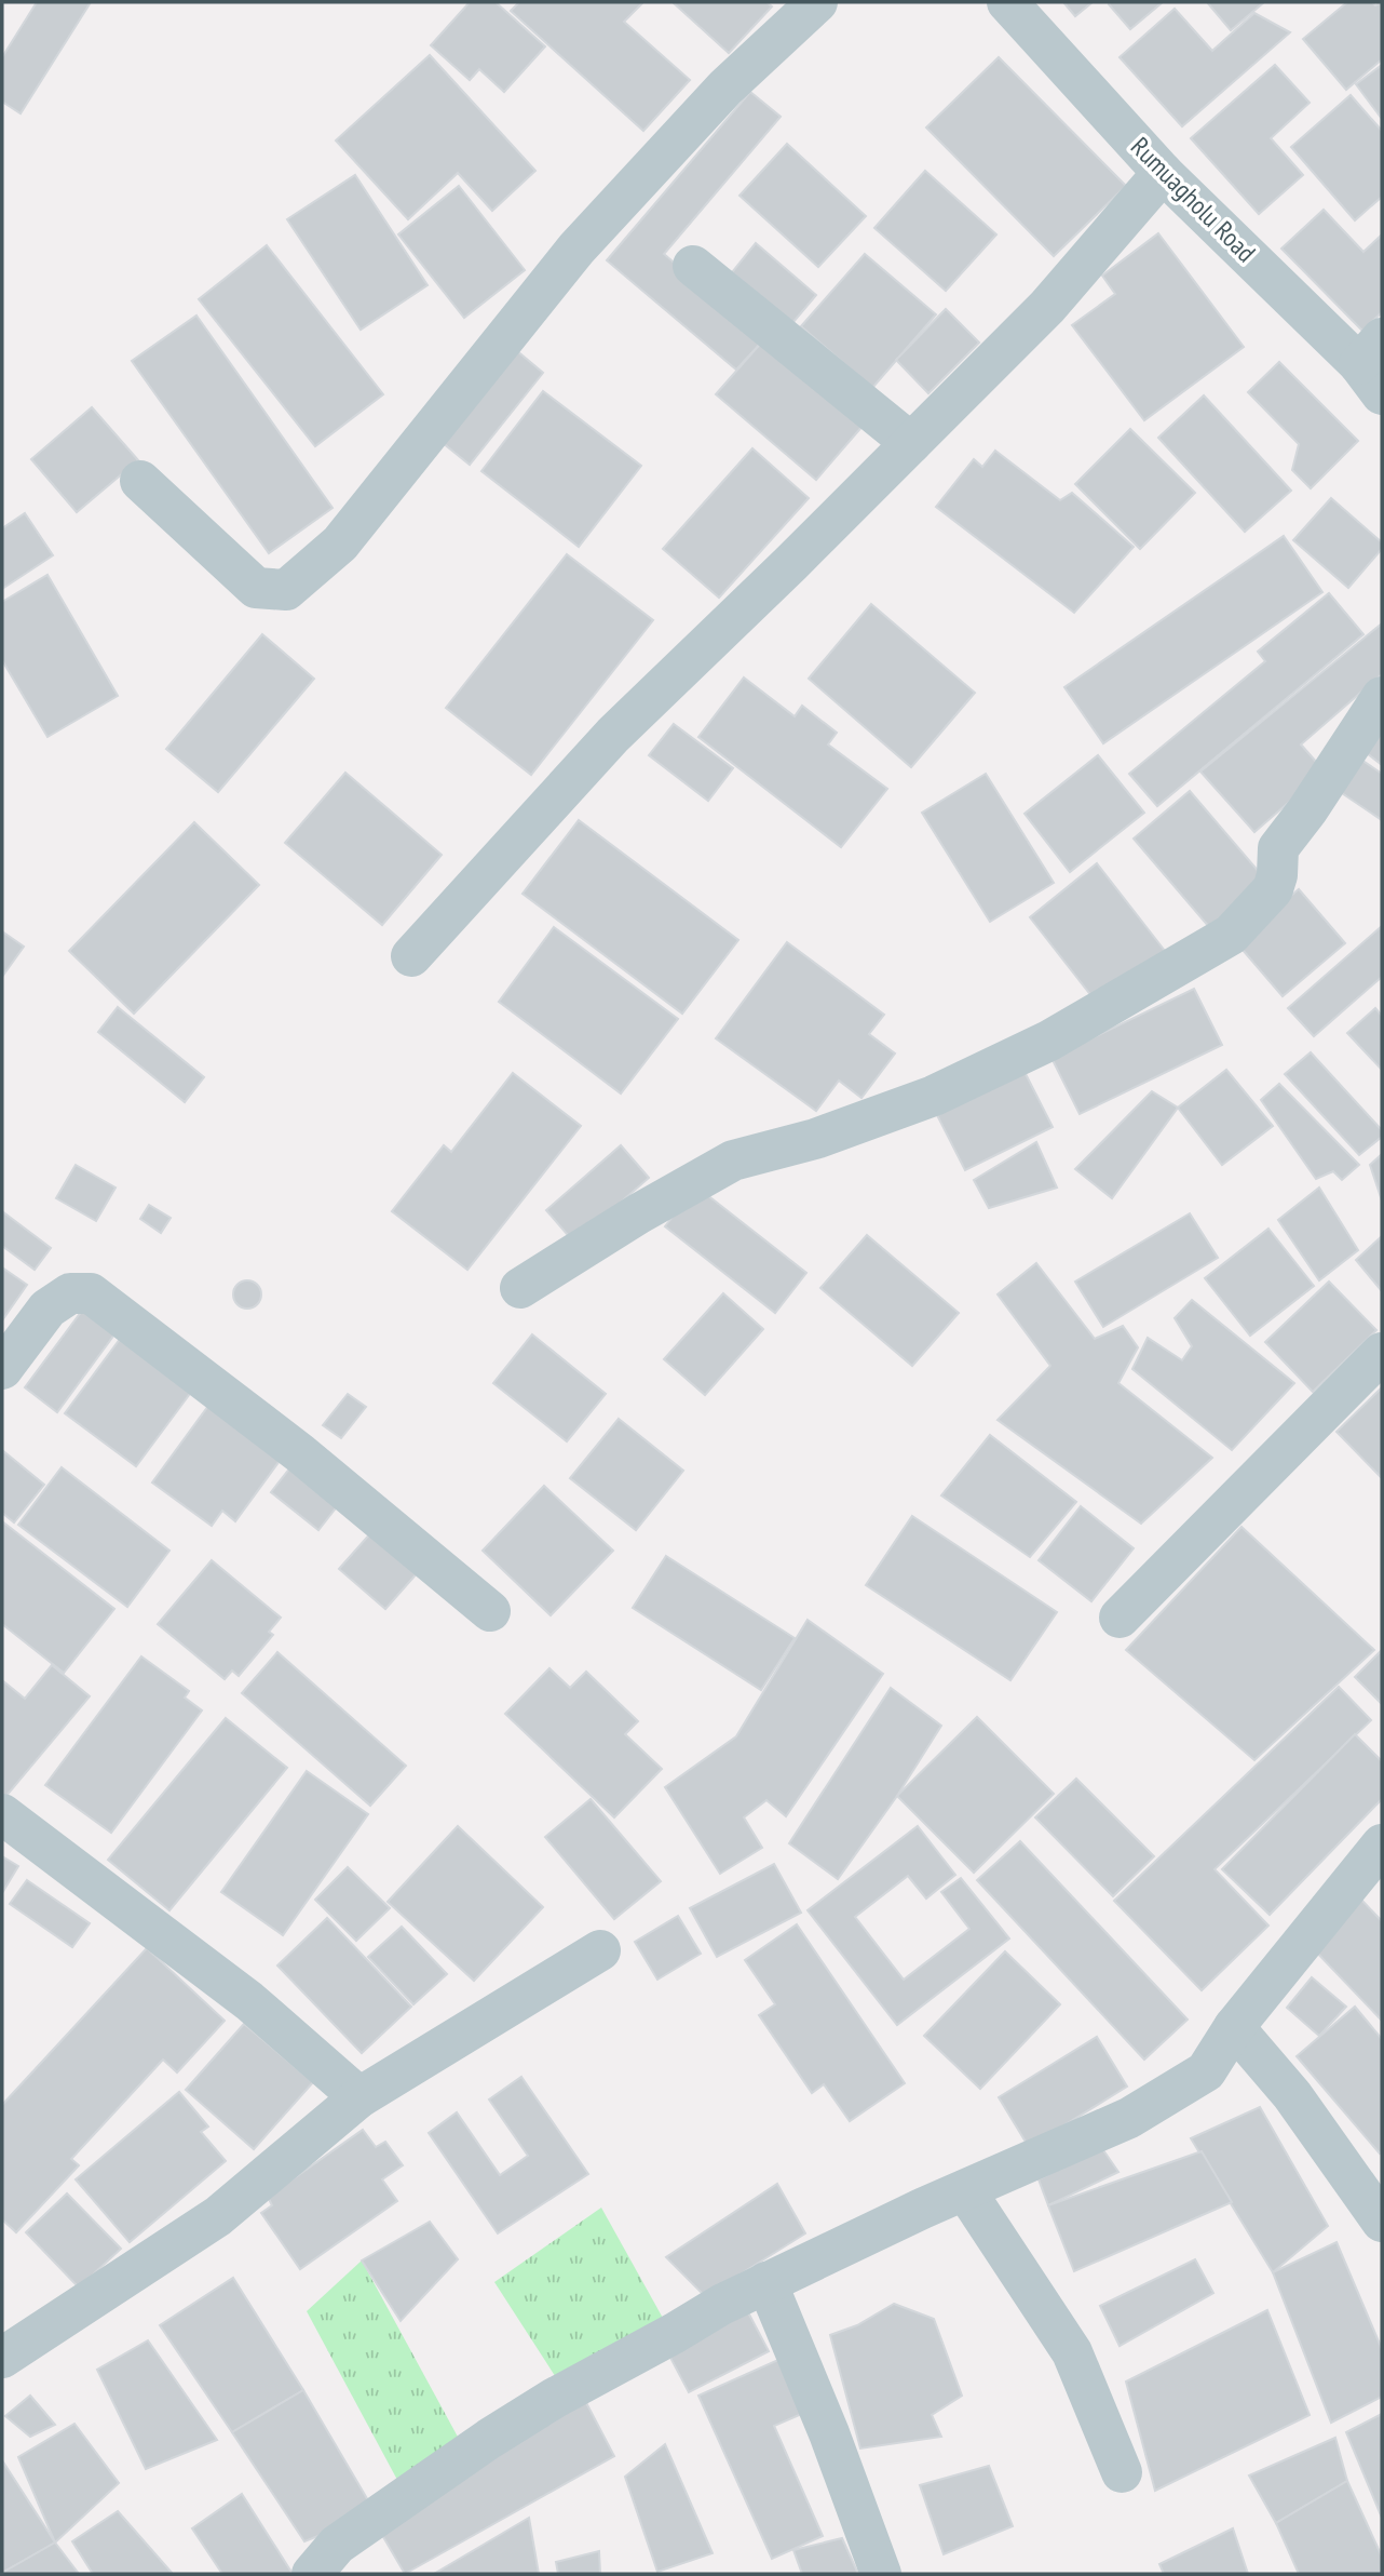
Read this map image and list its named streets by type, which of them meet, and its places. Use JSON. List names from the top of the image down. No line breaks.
{"streets":{"street":["Rumuagholu Road"]}}
